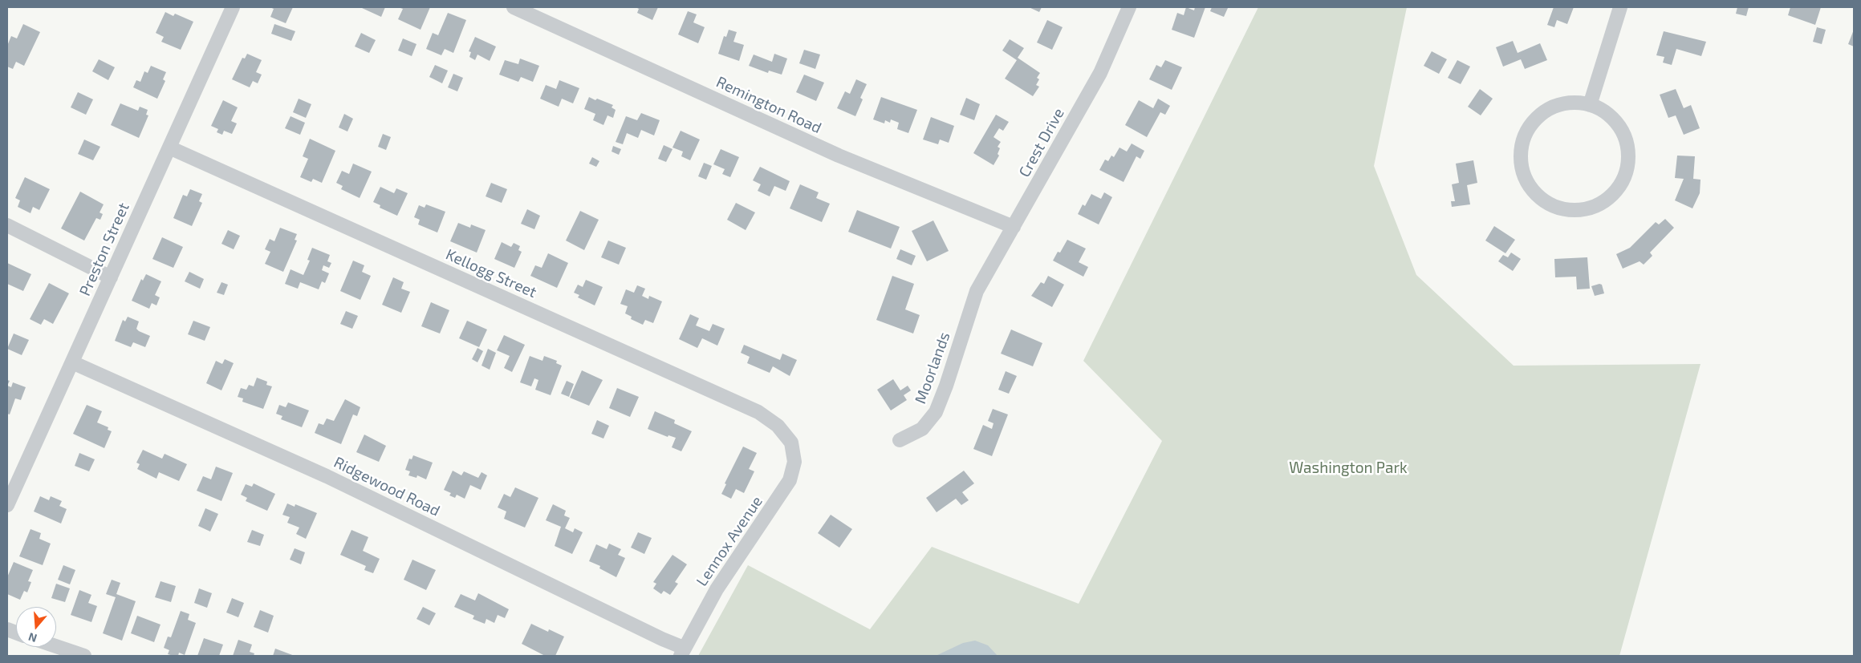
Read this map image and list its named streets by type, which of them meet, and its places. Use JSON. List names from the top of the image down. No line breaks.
{"streets":{"street":["Remington Road","Crest Drive","Preston Street","Kellogg Street","Moorlands","Ridgewood Road","Lennox Avenue"]},"crossings":[["Remington Road","Crest Drive"],["Crest Drive","Moorlands"],["Preston Street","Kellogg Street"],["Preston Street","Ridgewood Road"],["Kellogg Street","Lennox Avenue"],["Ridgewood Road","Lennox Avenue"]],"parks":["Washington Park"],"north":"bottom"}
